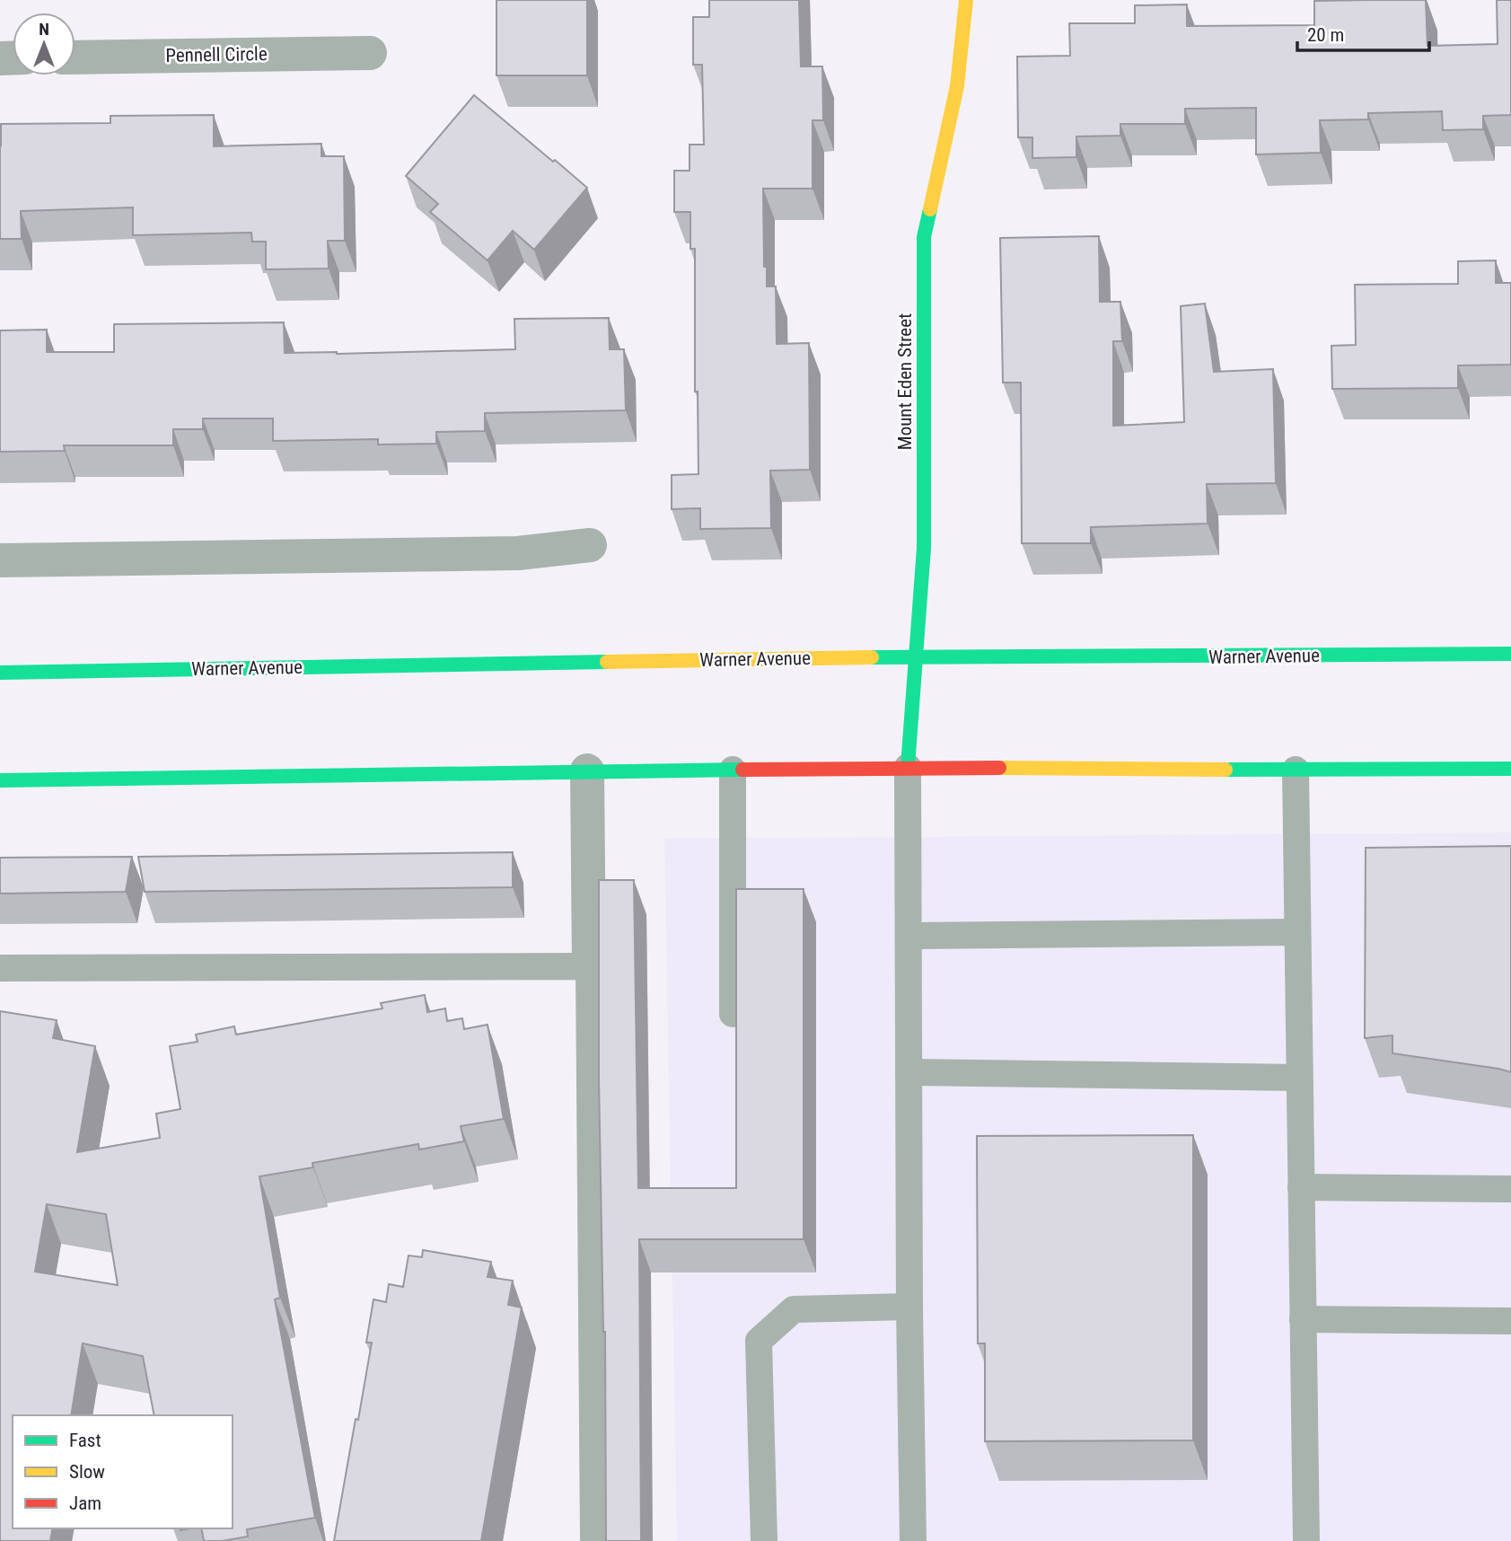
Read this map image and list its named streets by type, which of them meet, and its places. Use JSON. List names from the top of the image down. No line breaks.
{"streets":{"main road":["Mount Eden Street","Warner Avenue"],"street":["Pennell Circle"]},"crossings":[["Mount Eden Street","Warner Avenue"]],"legend":["Fast","Slow","Jam"],"scale_bar":"20 m","north":"top"}
